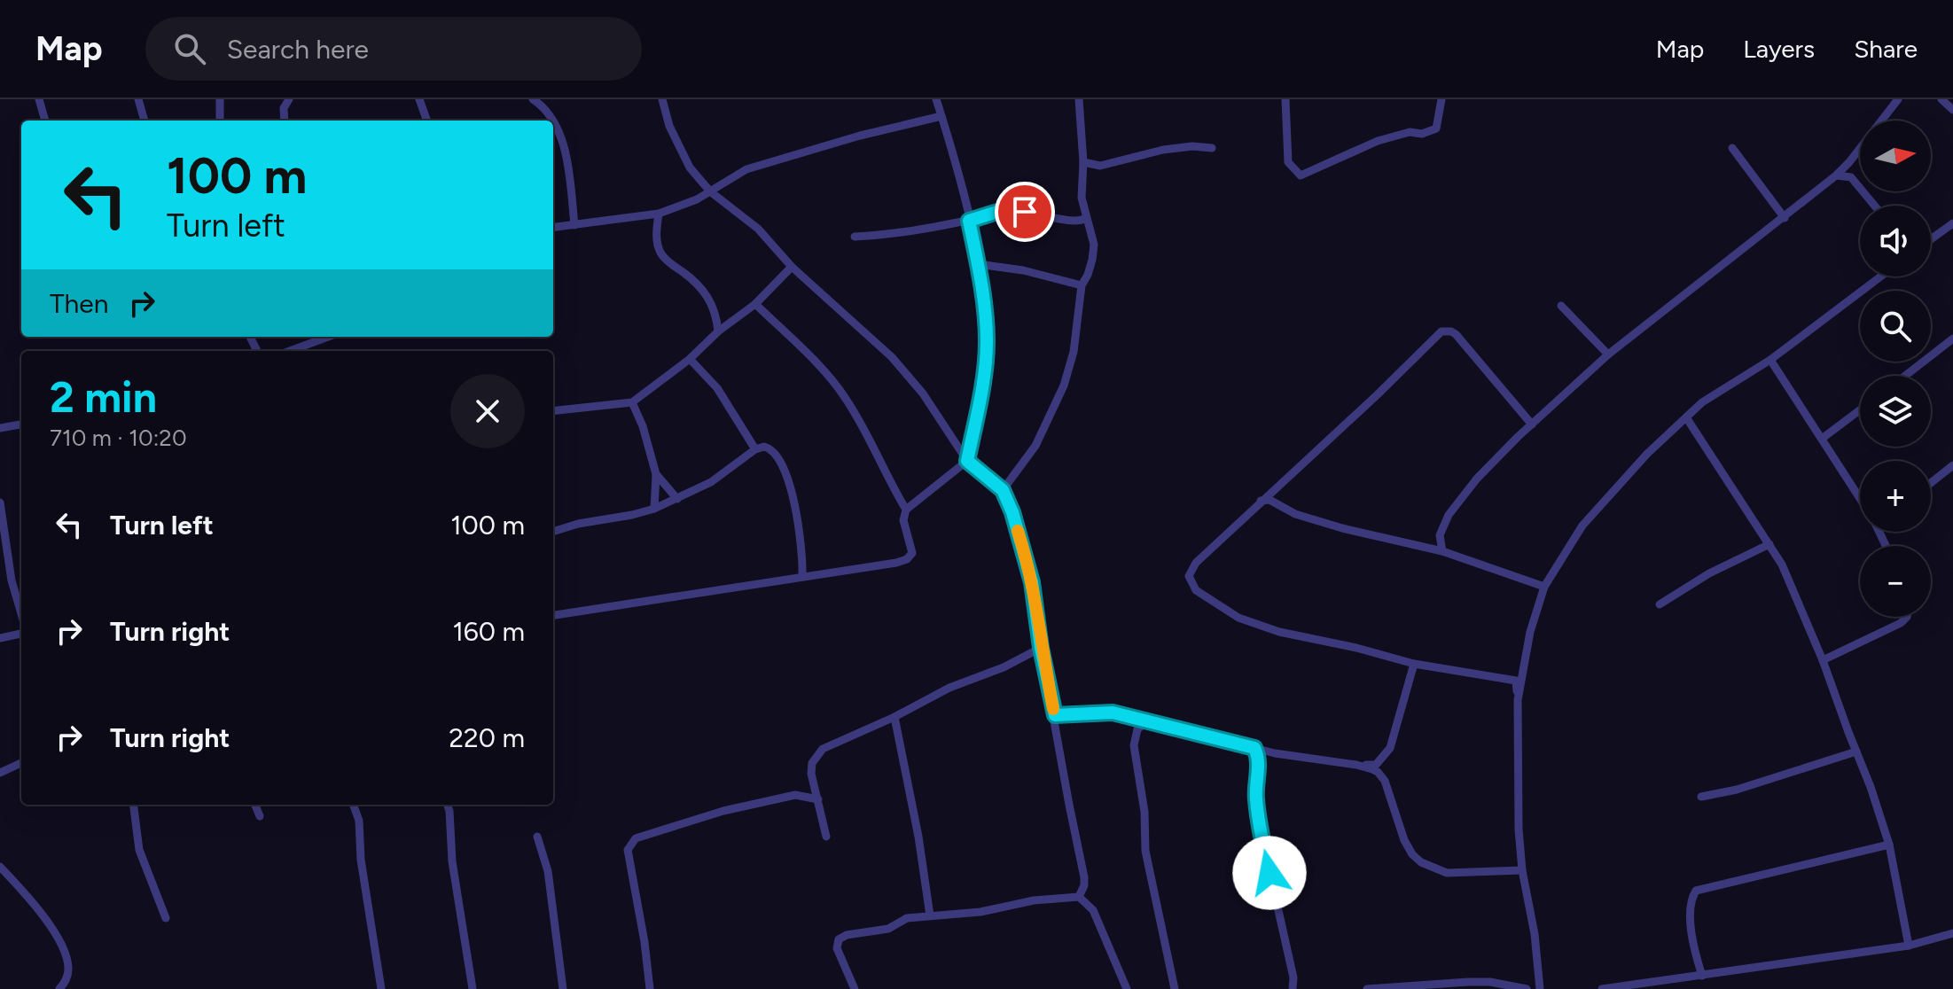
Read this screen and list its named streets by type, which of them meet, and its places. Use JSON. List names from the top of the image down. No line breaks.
{"north":"right","page":{"header":"Map","search":"Search here","nav":["Map","Layers","Share"],"map_buttons":["+","−"],"turn":["100 m","Turn left"],"then":"Then","heading":["2 min","710 m · 10:20"],"list":[{"name":"Turn left","value":"100 m"},{"name":"Turn right","value":"160 m"},{"name":"Turn right","value":"220 m"}]}}
